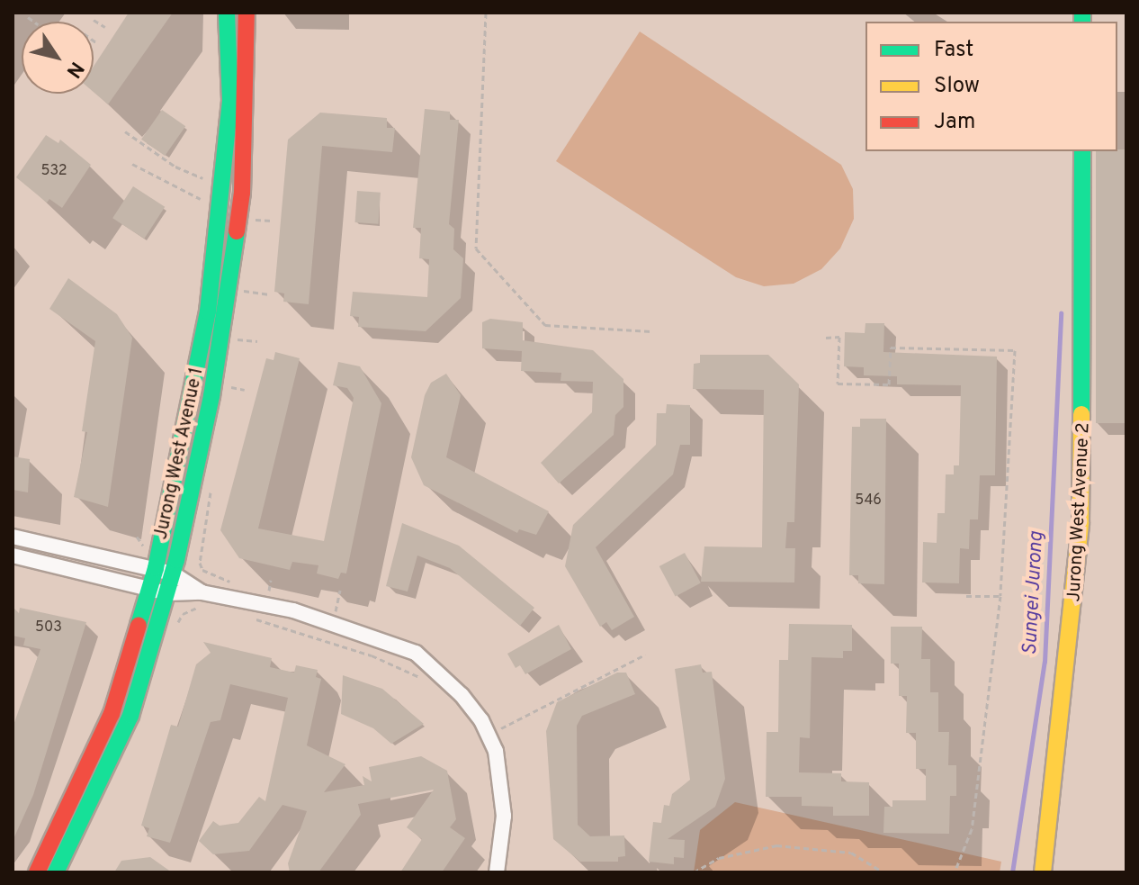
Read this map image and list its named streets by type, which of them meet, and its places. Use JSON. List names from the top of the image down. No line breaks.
{"streets":{"street":["Jurong West Avenue 1","Jurong West Avenue 2"]},"water":["Sungei Jurong"],"house_numbers":["532","546","503"],"legend":["Fast","Slow","Jam"],"north":"bottom right"}
